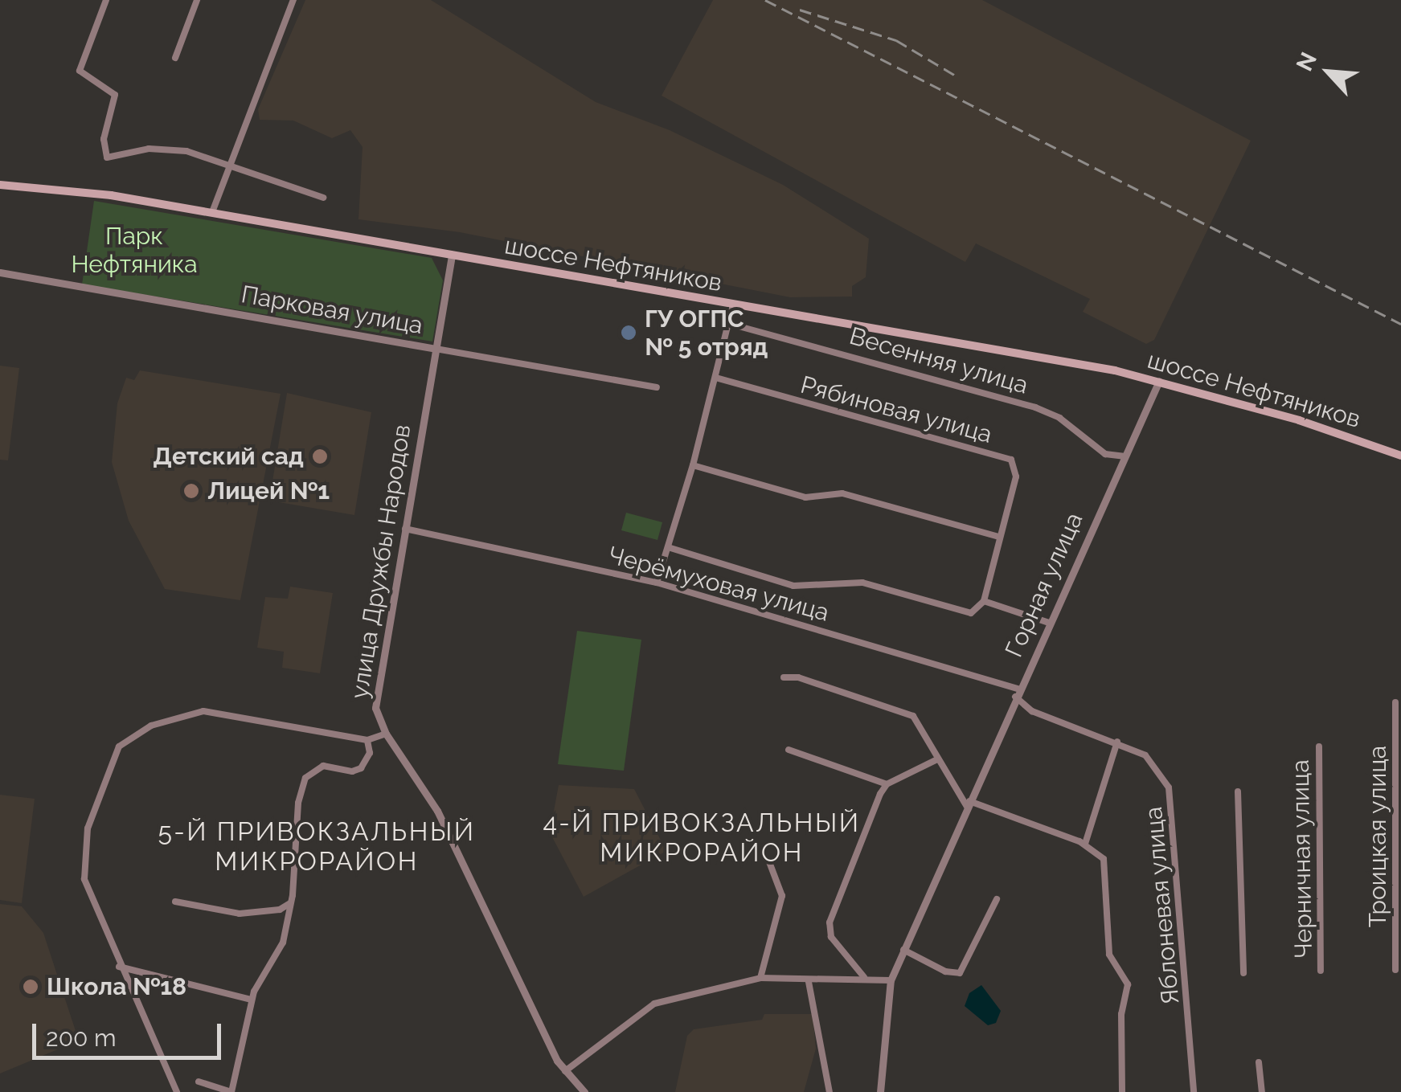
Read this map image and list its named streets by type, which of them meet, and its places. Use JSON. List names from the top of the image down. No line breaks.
{"streets":{"main road":["шоссе Нефтяников"],"street":["Парковая улица","Весенняя улица","Рябиновая улица","улица Дружбы Народов","Черёмуховая улица","Горная улица","Троицкая улица","Черничная улица","Яблоневая улица"]},"crossings":[["шоссе Нефтяников","улица Дружбы Народов"],["шоссе Нефтяников","Горная улица"],["Парковая улица","улица Дружбы Народов"],["Весенняя улица","Горная улица"],["улица Дружбы Народов","Черёмуховая улица"],["Черёмуховая улица","Горная улица"],["Черёмуховая улица","Яблоневая улица"]],"districts":["4-Й ПРИВОКЗАЛЬНЫЙ МИКРОРАЙОН","5-Й ПРИВОКЗАЛЬНЫЙ МИКРОРАЙОН"],"parks":["Парк Нефтяника"],"places":["ГУ ОГПС № 5 отряд","Детский сад","Лицей №1","Школа №18"],"scale_bar":"200 m","north":"top left"}
